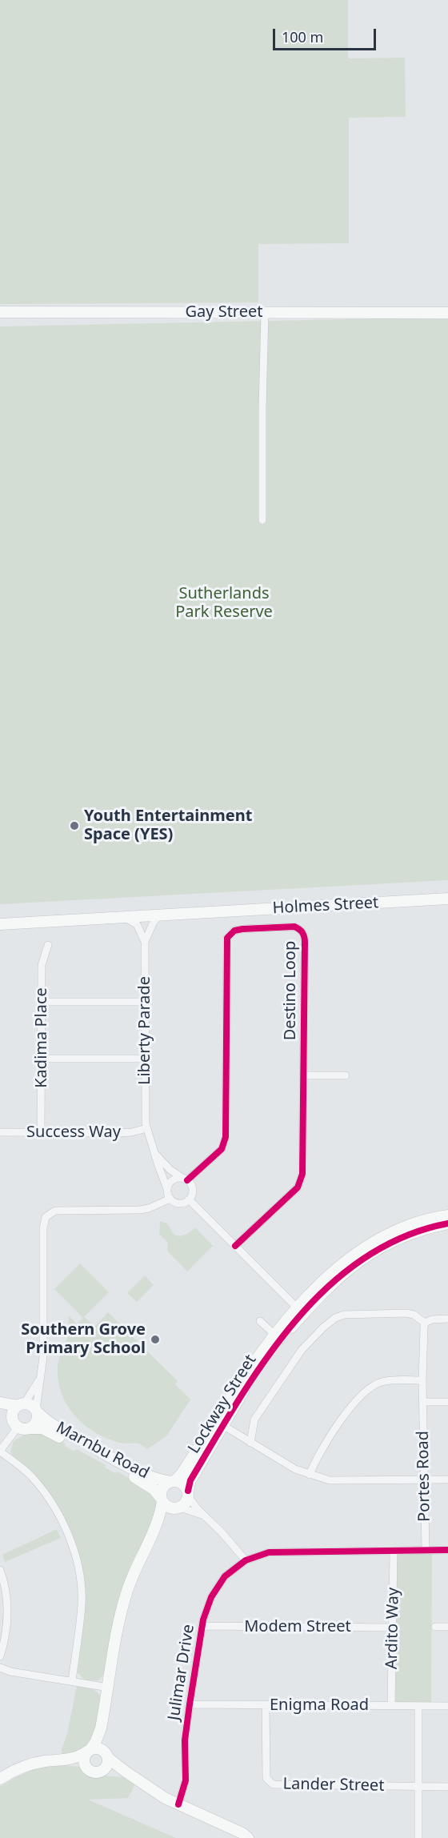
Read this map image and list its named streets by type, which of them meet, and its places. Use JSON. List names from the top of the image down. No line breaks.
{"streets":{"street":["Gay Street","Holmes Street","Destino Loop","Liberty Parade","Kadima Place","Success Way","Lockway Street","Marnbu Road","Portes Road","Modem Street","Ardito Way","Julimar Drive","Enigma Road","Lander Street"]},"crossings":[["Holmes Street","Liberty Parade"],["Destino Loop","Liberty Parade"],["Liberty Parade","Success Way"],["Kadima Place","Success Way"],["Lockway Street","Marnbu Road"],["Portes Road","Julimar Drive"],["Modem Street","Ardito Way"],["Modem Street","Julimar Drive"],["Ardito Way","Julimar Drive"],["Ardito Way","Enigma Road"],["Julimar Drive","Enigma Road"],["Enigma Road","Lander Street"]],"parks":["Sutherlands Park Reserve"],"places":["Youth Entertainment Space (YES)","Southern Grove Primary School"],"scale_bar":"100 m"}
